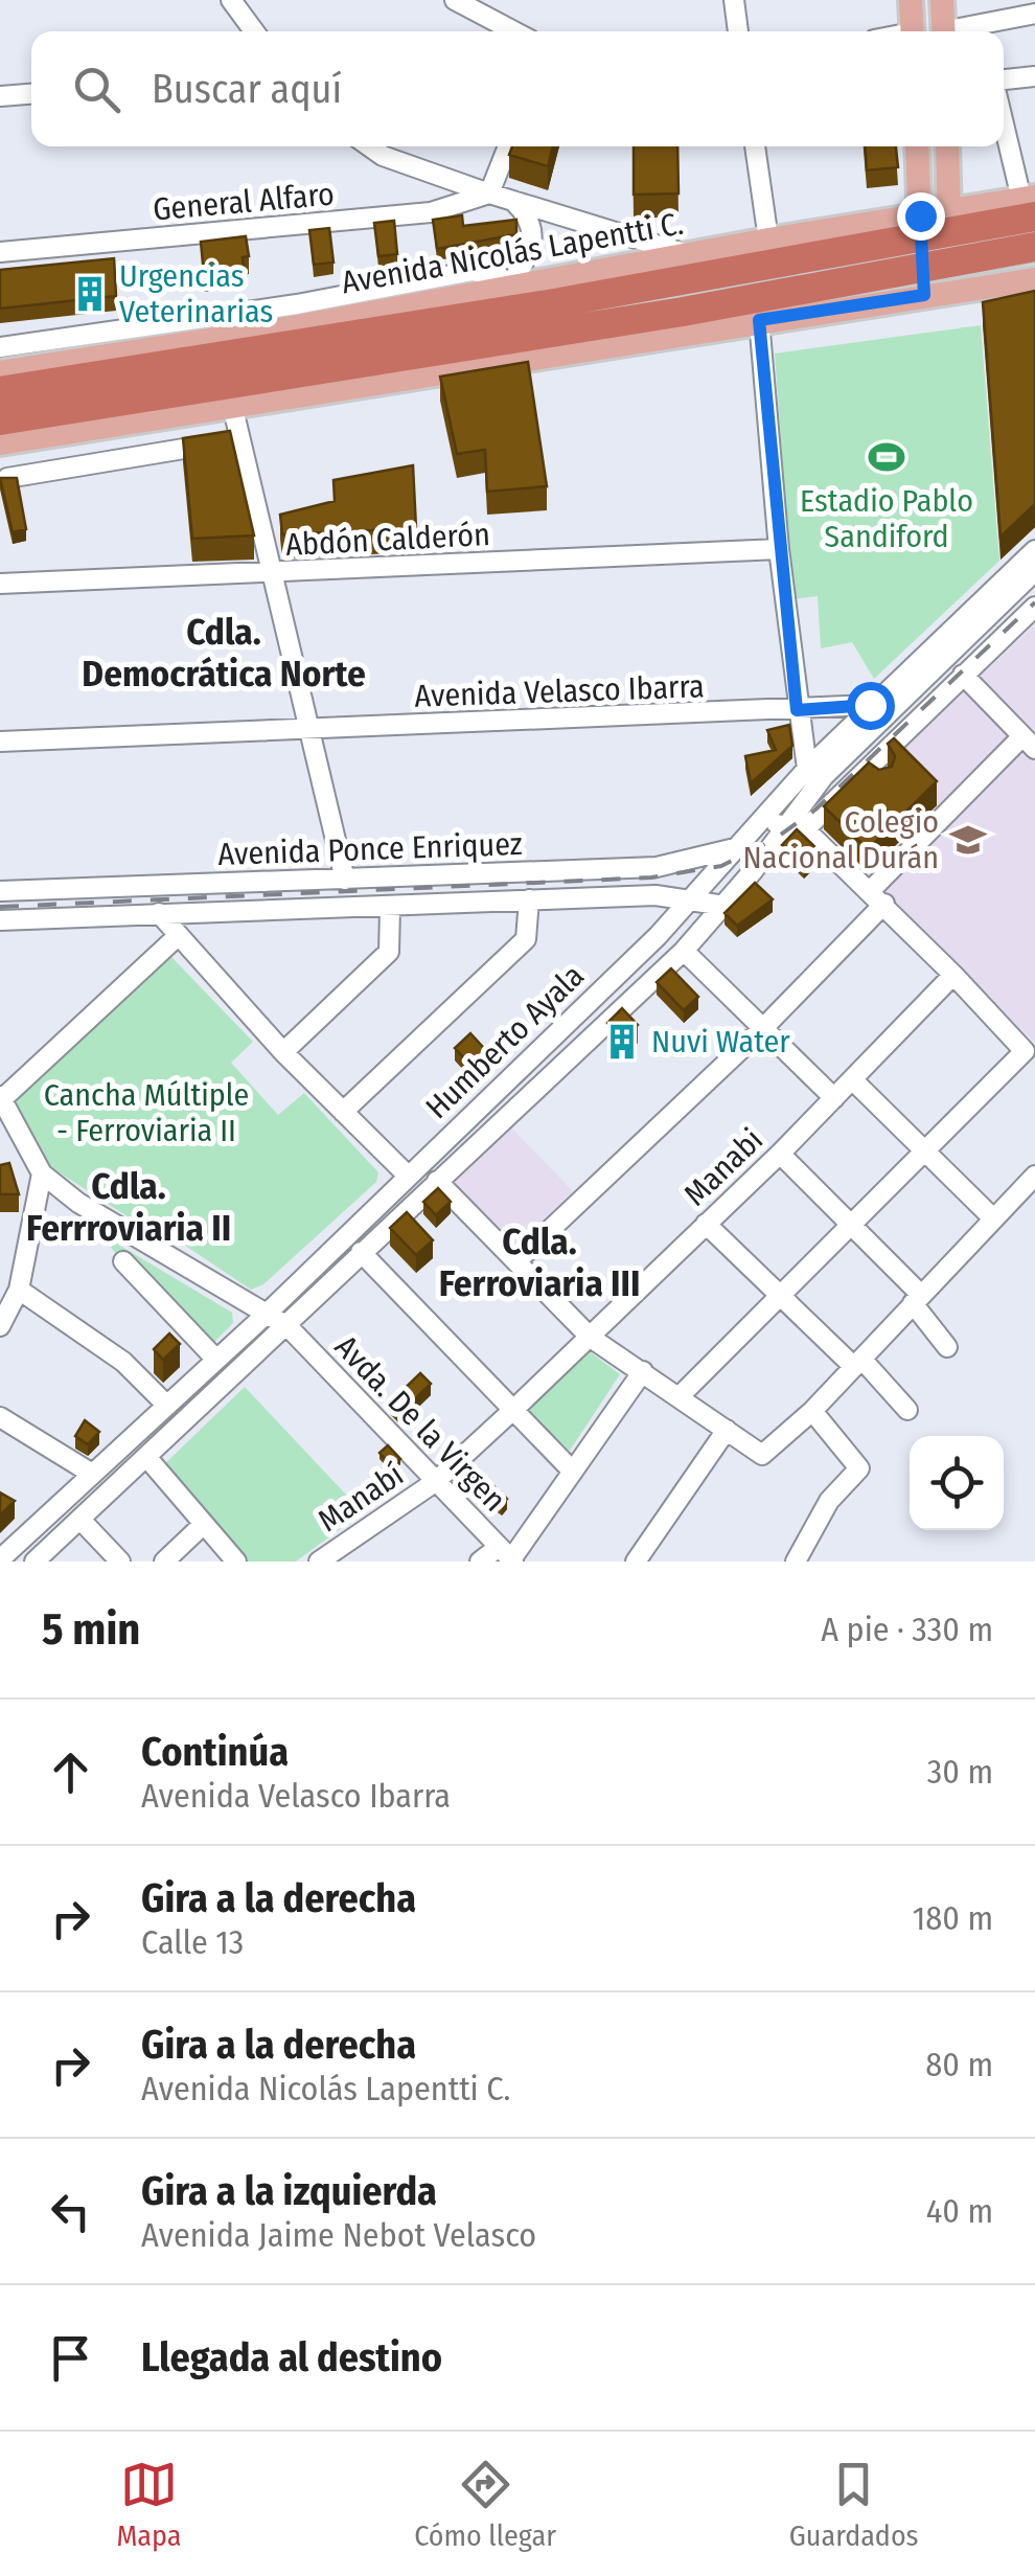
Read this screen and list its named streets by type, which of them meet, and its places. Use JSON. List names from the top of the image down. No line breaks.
{"streets":{"highway":["Avenida Nicolás Lapentti C."],"street":["General Alfaro","Abdón Calderón","Avenida Velasco Ibarra","Avenida Ponce Enriquez","Humberto Ayala","Manabi","Avda. De la Virgen","Manabí"]},"crossings":[["Avenida Velasco Ibarra","Humberto Ayala"],["Avenida Ponce Enriquez","Humberto Ayala"],["Humberto Ayala","Avda. De la Virgen"],["Manabi","Avda. De la Virgen"],["Manabi","Manabí"],["Avda. De la Virgen","Manabí"]],"districts":["Cdla. Democrática Norte","Cdla. Ferrroviaria II","Cdla. Ferroviaria III"],"parks":["Cancha Múltiple - Ferroviaria II"],"places":{"building":["Urgencias Veterinarias","Nuvi Water"],"sports":["Estadio Pablo Sandiford"],"school or university":["Colegio Nacional Durán"]},"page":{"search":"Buscar aquí","heading":["5 min","A pie · 330 m"],"list":[["Continúa","Avenida Velasco Ibarra","30 m"],["Gira a la derecha","Calle 13","180 m"],["Gira a la derecha","Avenida Nicolás Lapentti C.","80 m"],["Gira a la izquierda","Avenida Jaime Nebot Velasco","40 m"],"Llegada al destino"],"nav":["Mapa","Cómo llegar","Guardados"]}}
